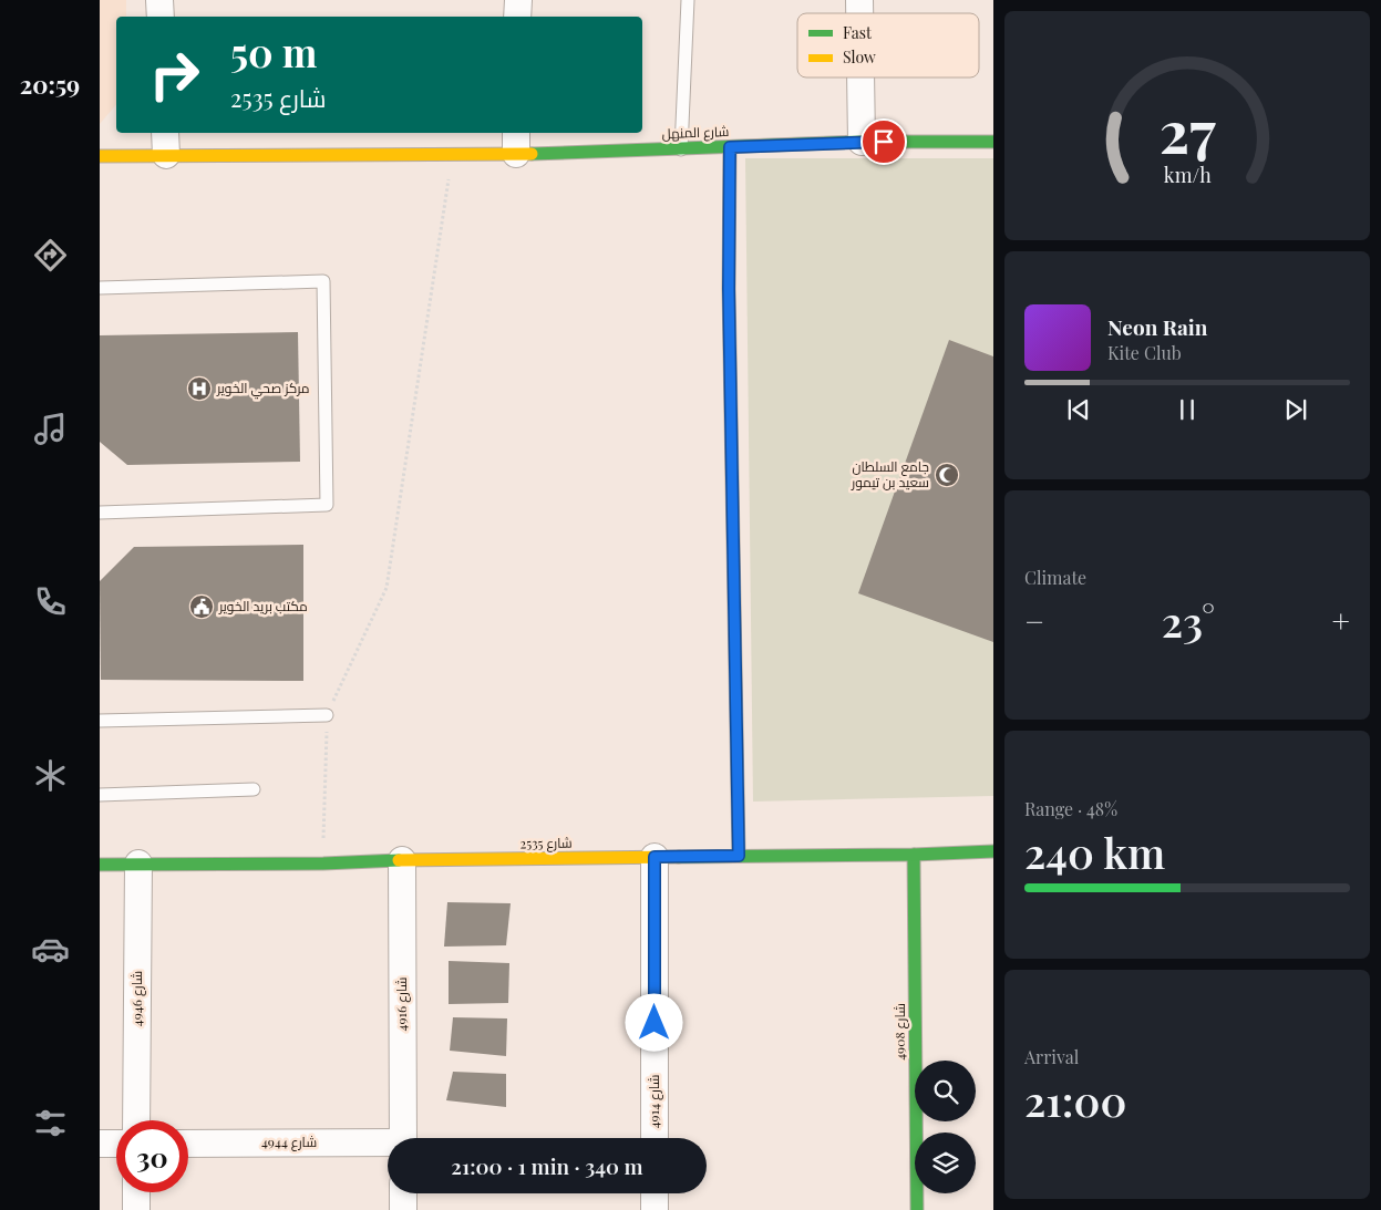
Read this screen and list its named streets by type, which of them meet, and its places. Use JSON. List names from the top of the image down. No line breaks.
{"streets":{"street":["شارع المنهل","2535 شارع","4946 شارع","4916 شارع","4908 شارع","4914 شارع","4944 شارع"]},"crossings":[["2535 شارع","4946 شارع"],["2535 شارع","4916 شارع"],["2535 شارع","4908 شارع"],["2535 شارع","4914 شارع"]],"places":{"hospital":["مركز صحي الخوير"],"mosque":["جامع السلطان سعيد بن تيمور"],"public building":["مكتب بريد الخوير"]},"legend":["Fast","Slow"],"page":{"tabs":"20:59","turn":["50 m","2535 شارع"],"song":["Neon Rain","Kite Club"],"tile":["Climate",["Range · 48%","240 km"],["Arrival","21:00"]],"heat":["−","23°","+"],"limit":"30","trip":"21:00 · 1 min · 340 m","gauge":["27","km/h"]}}
